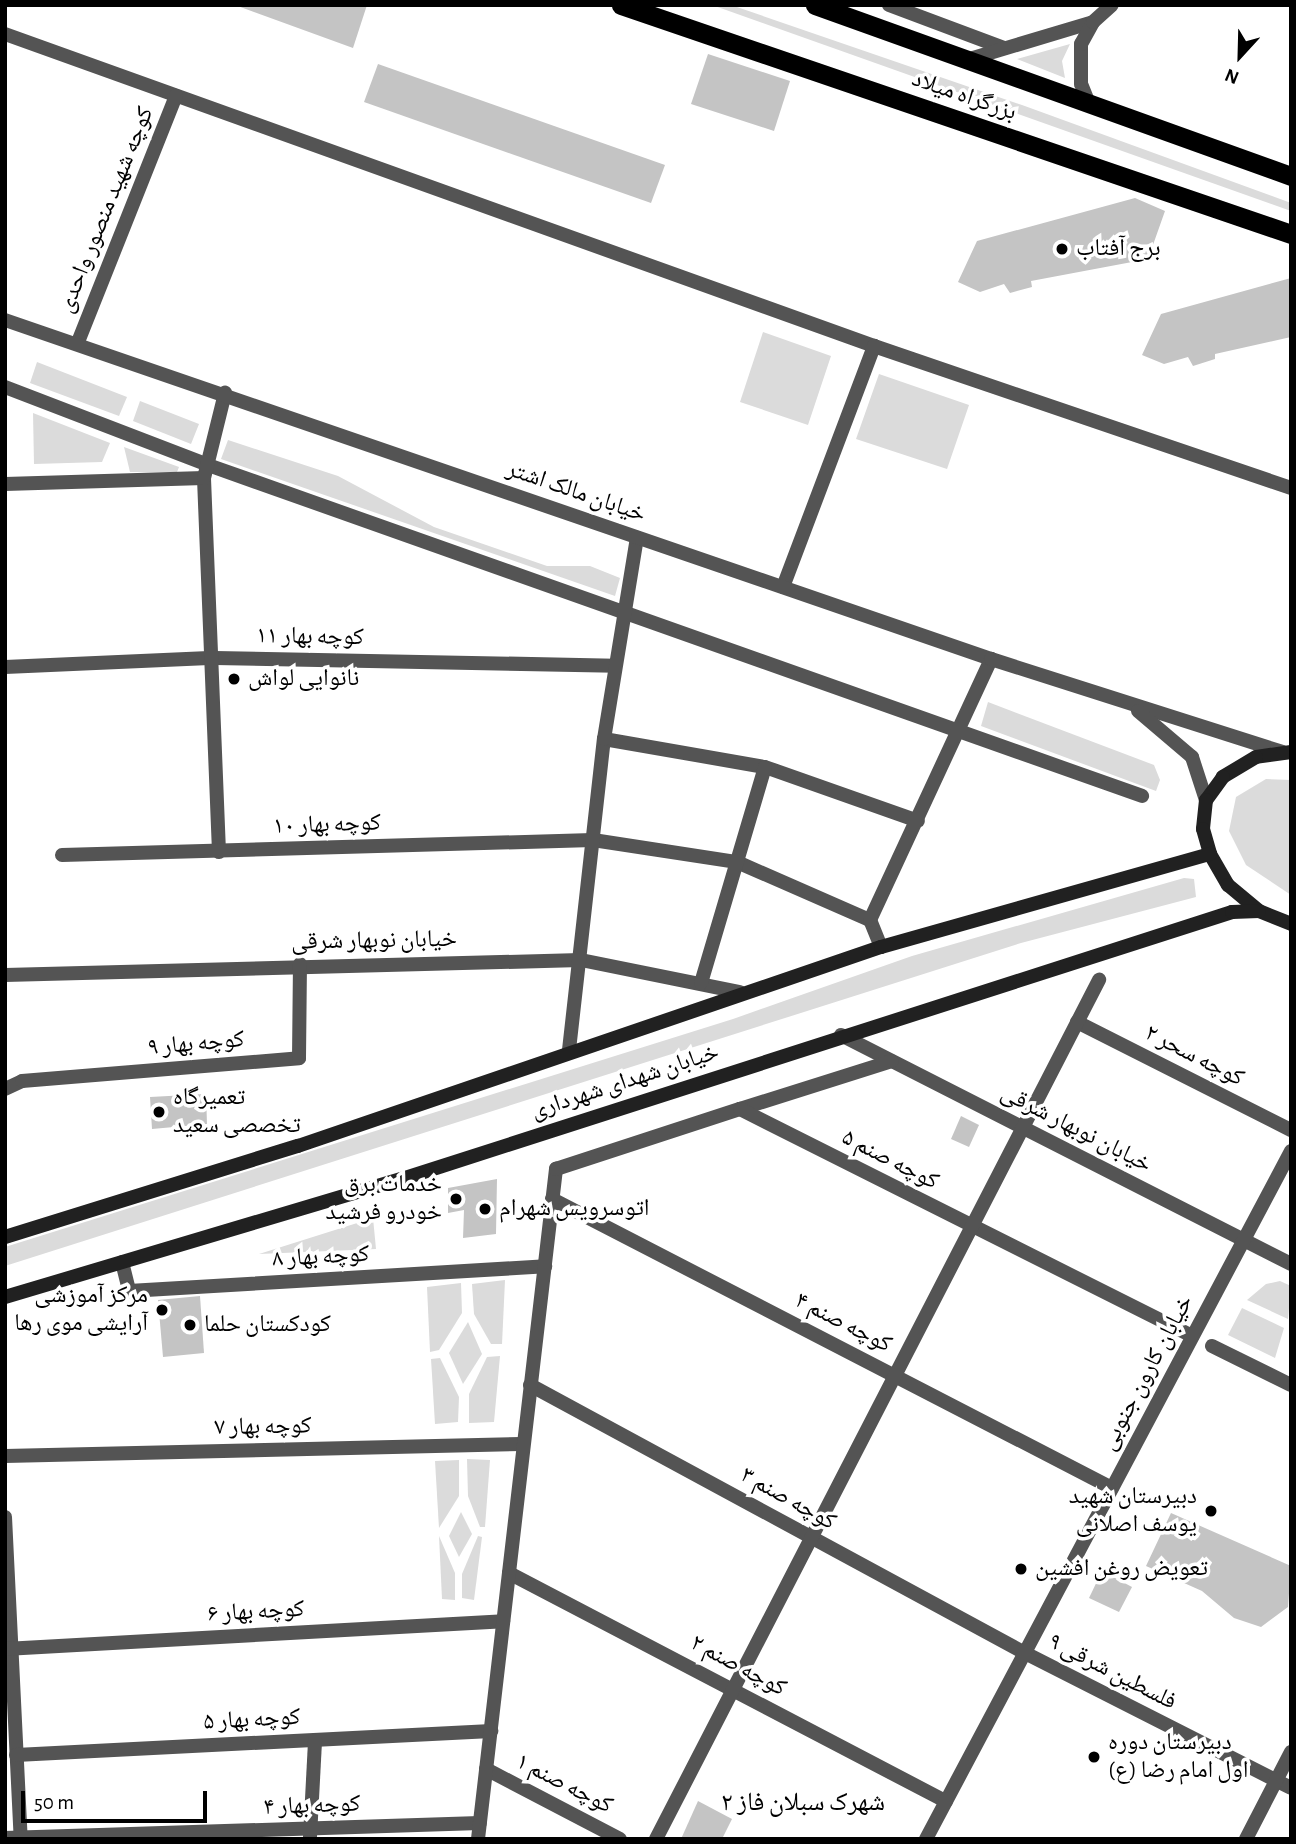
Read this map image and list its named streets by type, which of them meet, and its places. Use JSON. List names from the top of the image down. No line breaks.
{"streets":{"highway":["بزرگراه میلاد"],"main road":["خیابان شهدای شهرداری"],"street":["کوچه شهید منصور واحدی","خیابان مالک اشتر","کوچه بهار ۱۱","کوچه بهار ۱۰","خیابان نوبهار شرقی","کوچه بهار ۹","کوچه سحر ۲","کوچه صنم ۵","کوچه بهار ۸","کوچه صنم ۴","خیابان کارون جنوبی","کوچه بهار ۷","کوچه صنم ۳","کوچه بهار ۶","کوچه صنم ۲","فلسطین شرقی ۹","کوچه بهار ۵","کوچه صنم ۱","کوچه بهار ۴"]},"crossings":[["کوچه شهید منصور واحدی","خیابان مالک اشتر"],["خیابان نوبهار شرقی","کوچه بهار ۹"],["خیابان نوبهار شرقی","خیابان شهدای شهرداری"],["خیابان نوبهار شرقی","خیابان کارون جنوبی"],["خیابان شهدای شهرداری","کوچه بهار ۸"],["کوچه صنم ۵","خیابان کارون جنوبی"],["کوچه صنم ۴","خیابان کارون جنوبی"],["خیابان کارون جنوبی","کوچه صنم ۳"],["خیابان کارون جنوبی","کوچه صنم ۲"],["خیابان کارون جنوبی","فلسطین شرقی ۹"],["کوچه صنم ۳","فلسطین شرقی ۹"]],"districts":["شهرک سبلان فاز ۲"],"places":["برج آفتاب","نانوایی لواش","تعمیرگاه تخصصی سعید","خدمات برق خودرو فرشید","اتوسرویس شهرام","مرکز آموزشی آرایشی موی رها","کودکستان حلما","دبیرستان شهید یوسف اصلانی","تعویض روغن افشین","دبیرستان دوره اول امام رضا (ع)"],"scale_bar":"50 m","north":"bottom"}
